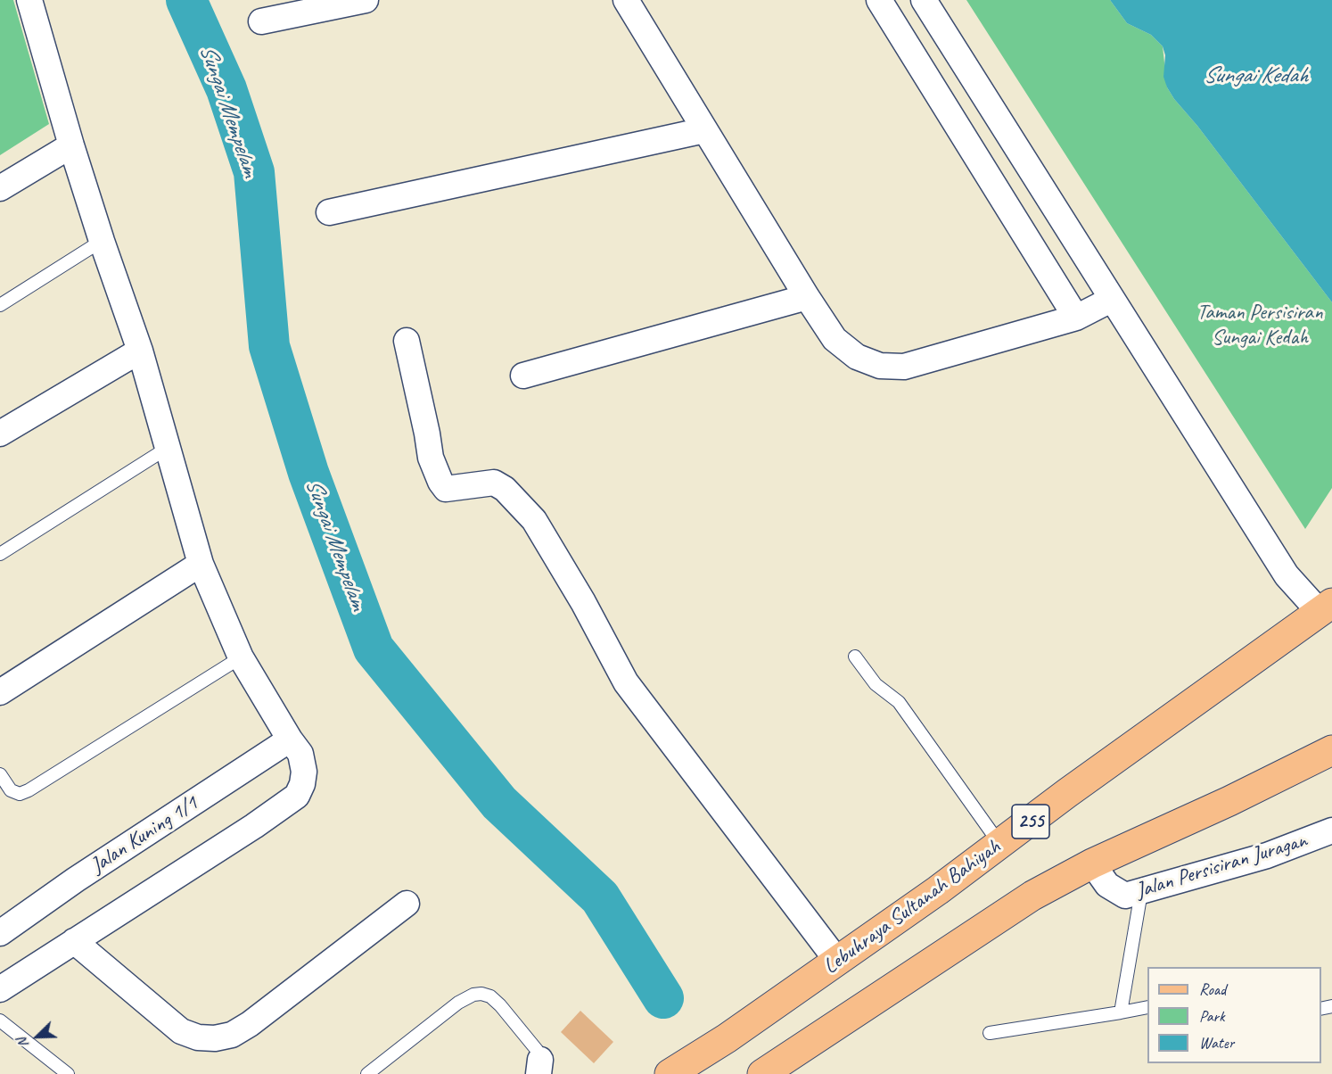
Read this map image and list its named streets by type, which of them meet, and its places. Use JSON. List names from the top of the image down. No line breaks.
{"streets":{"main road":["255","Lebuhraya Sultanah Bahiyah"],"street":["Jalan Kuning 1/1","Jalan Persisiran Juragan"]},"water":["Sungai Kedah","Sungai Mempelam"],"parks":["Taman Persisiran Sungai Kedah"],"legend":["Road","Park","Water"],"north":"bottom left"}
